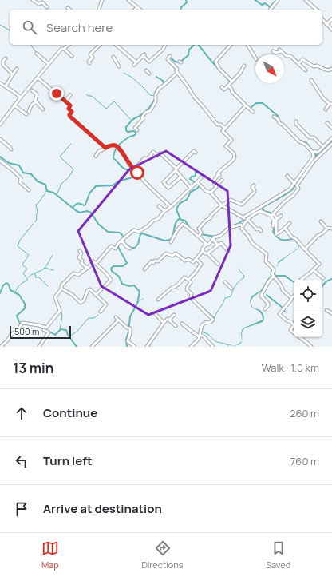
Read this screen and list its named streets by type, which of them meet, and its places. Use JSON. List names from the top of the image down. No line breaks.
{"scale_bar":"500 m","north":"bottom right","page":{"search":"Search here","scale":"500 m","heading":["13 min","Walk · 1.0 km"],"list":[["Continue","260 m"],["Turn left","760 m"],"Arrive at destination"],"nav":["Map","Directions","Saved"]}}
